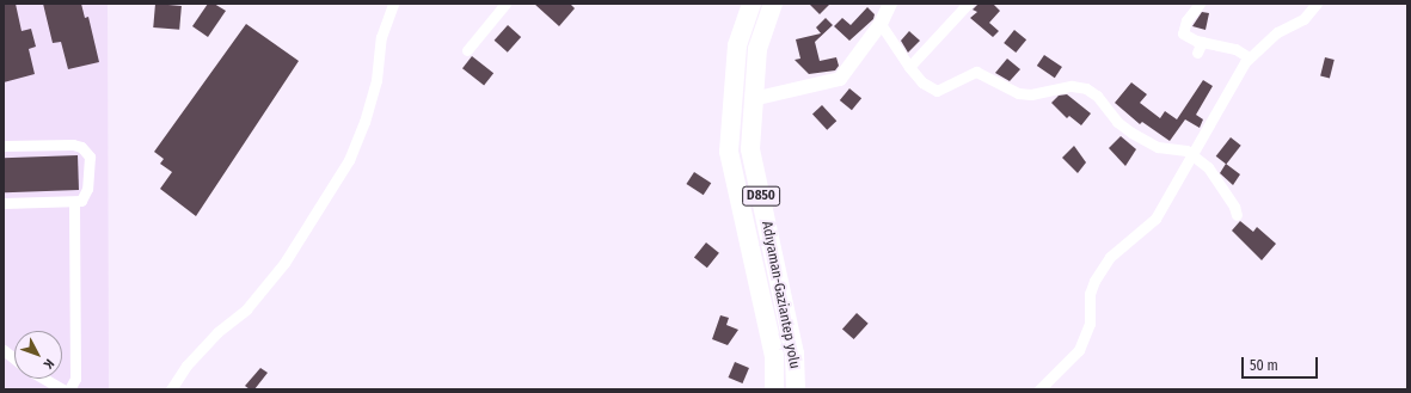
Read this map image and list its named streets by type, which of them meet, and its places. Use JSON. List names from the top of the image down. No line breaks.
{"streets":{"highway":["D850","Adıyaman-Gaziantep yolu"]},"scale_bar":"50 m","north":"bottom right"}
